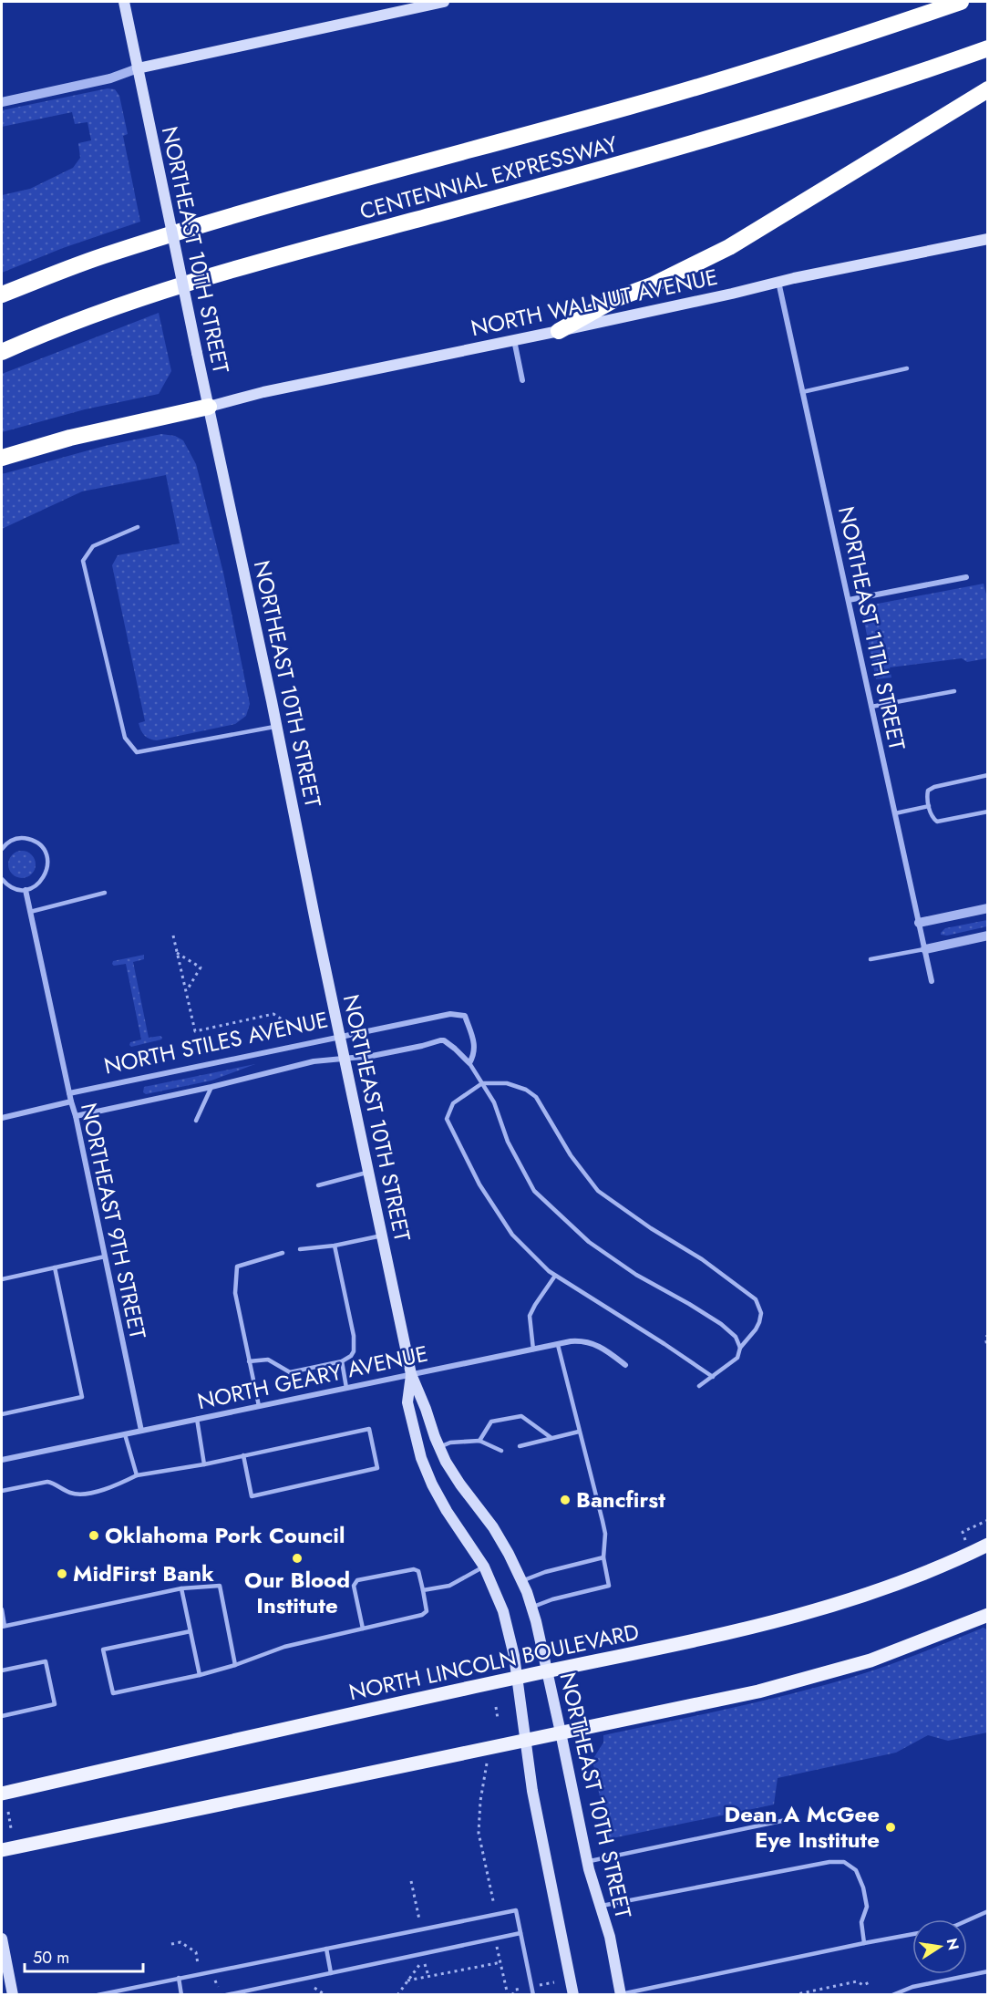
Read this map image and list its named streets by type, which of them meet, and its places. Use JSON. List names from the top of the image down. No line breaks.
{"streets":{"highway":["CENTENNIAL EXPRESSWAY"],"main road":["NORTHEAST 10TH STREET","NORTH WALNUT AVENUE","NORTH LINCOLN BOULEVARD"],"street":["NORTHEAST 11TH STREET","NORTH STILES AVENUE","NORTHEAST 9TH STREET","NORTH GEARY AVENUE"]},"crossings":[["NORTHEAST 10TH STREET","NORTH WALNUT AVENUE"],["NORTHEAST 10TH STREET","NORTH STILES AVENUE"],["NORTHEAST 10TH STREET","NORTH GEARY AVENUE"],["NORTHEAST 10TH STREET","NORTH LINCOLN BOULEVARD"],["NORTH WALNUT AVENUE","NORTHEAST 11TH STREET"],["NORTH STILES AVENUE","NORTHEAST 9TH STREET"],["NORTHEAST 9TH STREET","NORTH GEARY AVENUE"]],"places":["Bancfirst","Oklahoma Pork Council","Our Blood Institute","MidFirst Bank","Dean A McGee Eye Institute"],"scale_bar":"50 m","north":"right"}
